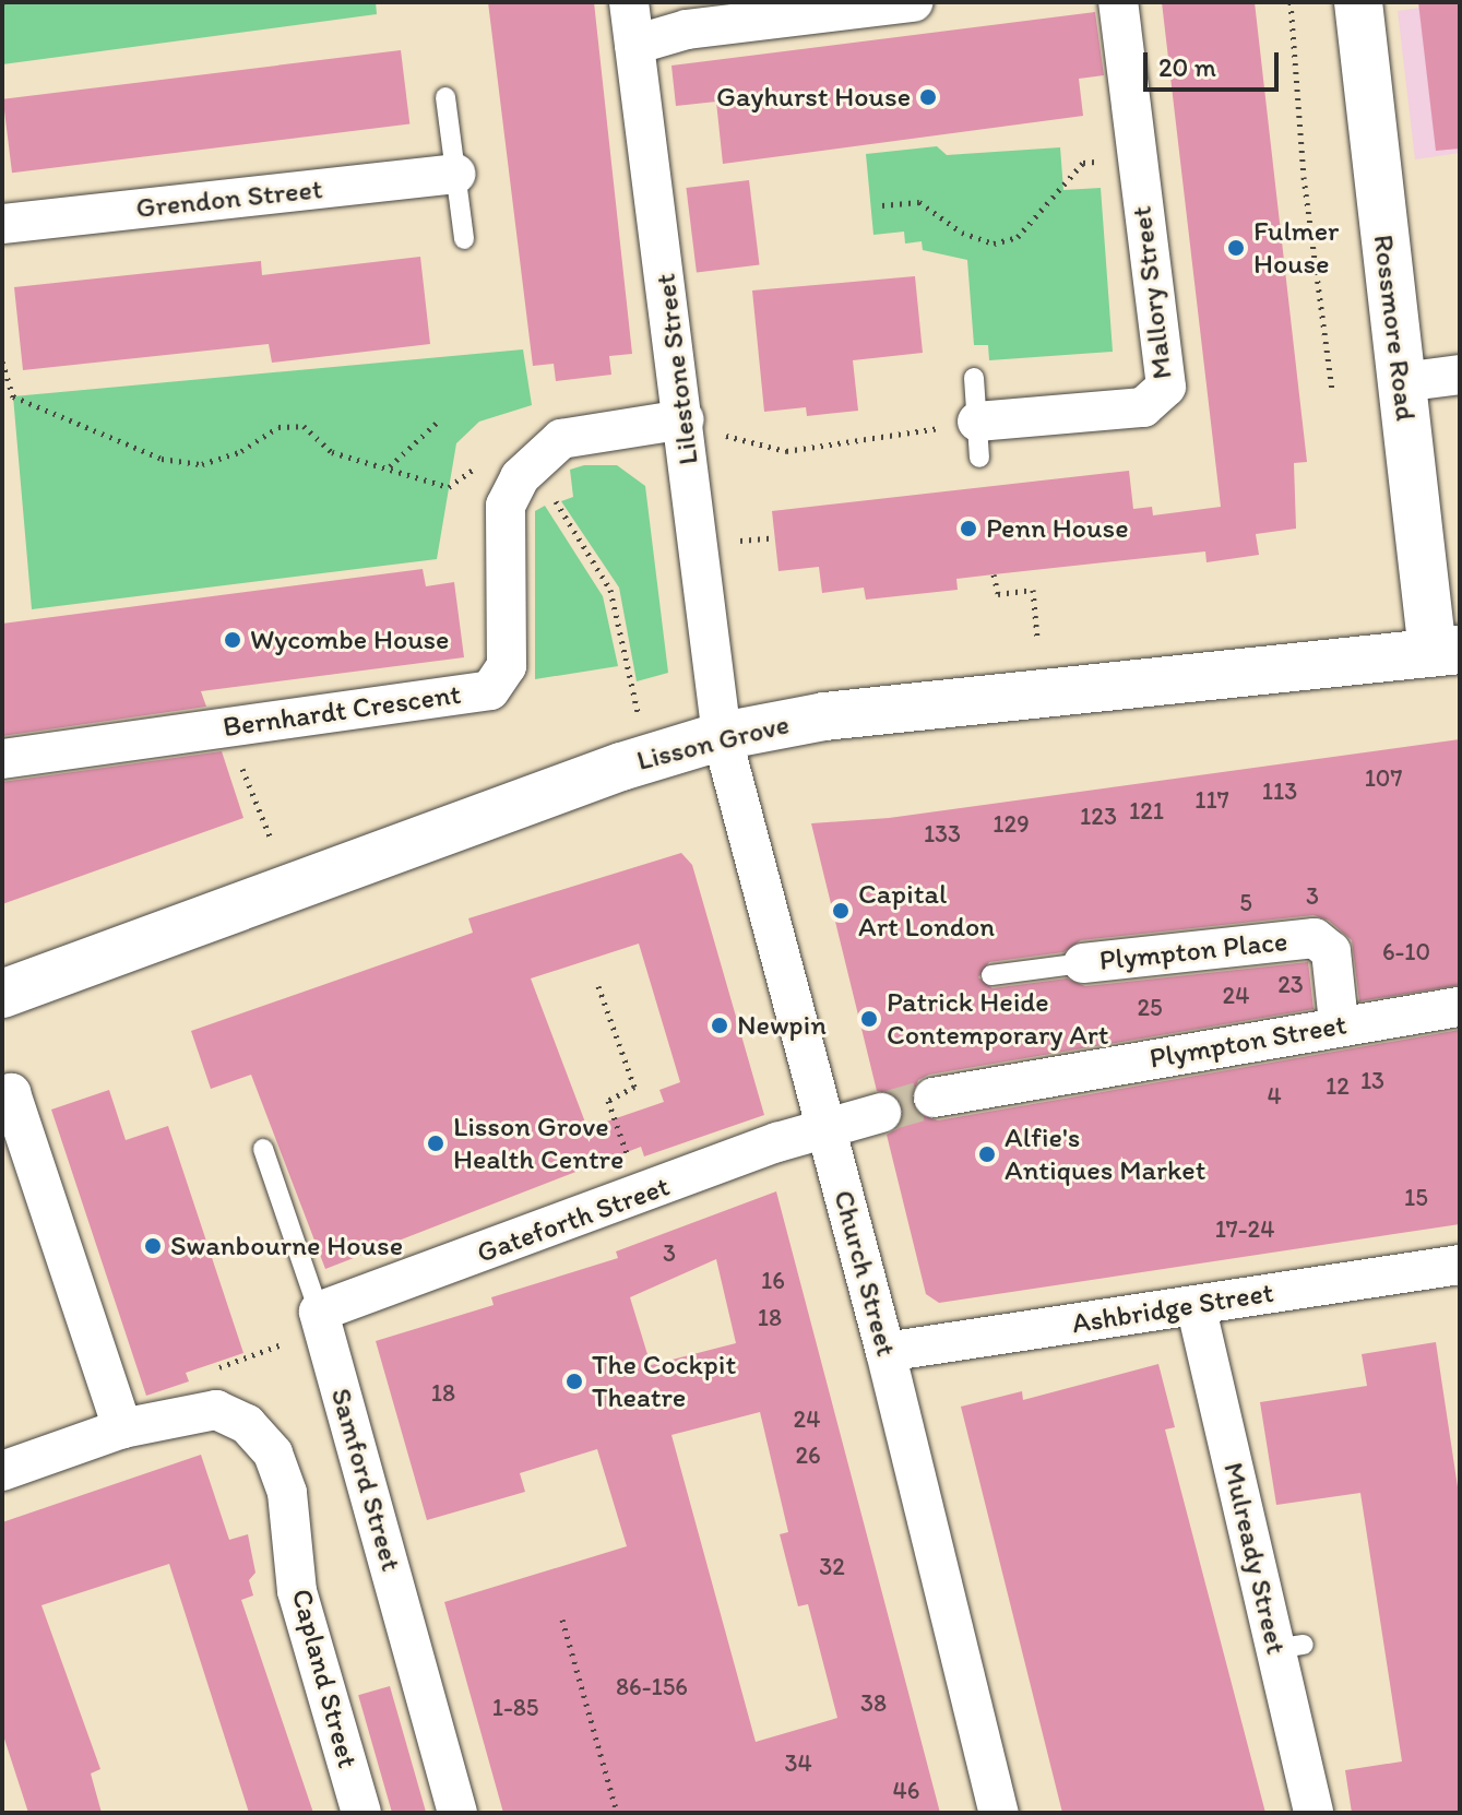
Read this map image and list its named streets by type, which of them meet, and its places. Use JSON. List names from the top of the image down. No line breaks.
{"streets":{"main road":["Rossmore Road","Lisson Grove"],"street":["Grendon Street","Mallory Street","Lilestone Street","Bernhardt Crescent","Plympton Place","Plympton Street","Gateforth Street","Church Street","Ashbridge Street","Samford Street","Mulready Street","Capland Street"]},"crossings":[["Rossmore Road","Lisson Grove"],["Lilestone Street","Bernhardt Crescent"],["Lilestone Street","Lisson Grove"],["Lilestone Street","Church Street"],["Lisson Grove","Church Street"],["Plympton Place","Plympton Street"],["Gateforth Street","Church Street"],["Gateforth Street","Samford Street"],["Church Street","Ashbridge Street"],["Ashbridge Street","Mulready Street"]],"places":["Gayhurst House","Fulmer House","Penn House","Wycombe House","Capital Art London","Patrick Heide Contemporary Art","Newpin","Lisson Grove Health Centre","Alfie's Antiques Market","Swanbourne House","The Cockpit Theatre"],"house_numbers":["107","113","117","121","123","129","133","3","5","6-10","23","24","25","13","12","4","15","17-24","3","16","18","18","24","26","32","86-156","38","1-85","34","46"],"scale_bar":"20 m"}
